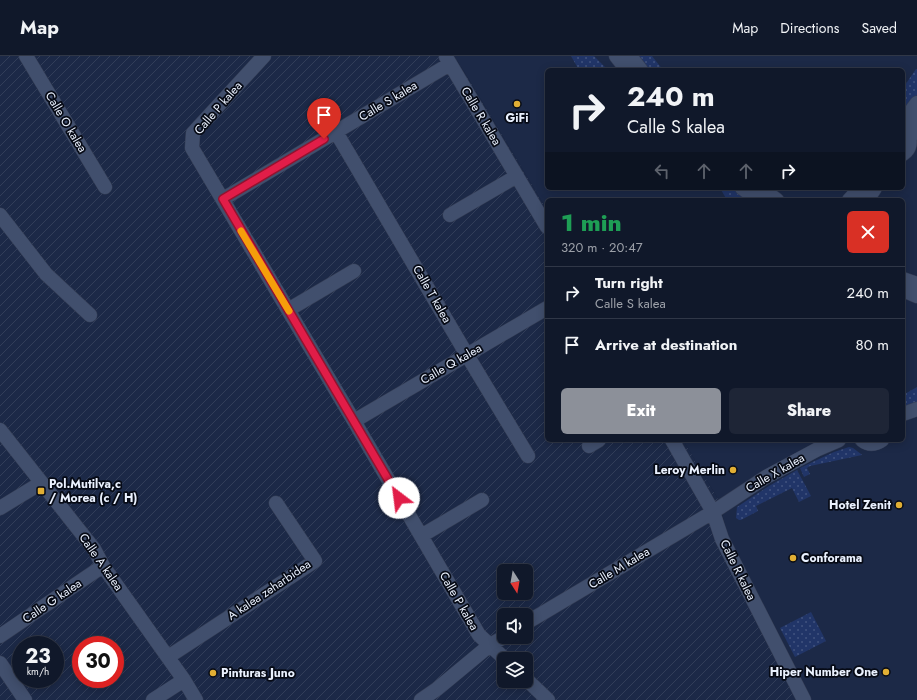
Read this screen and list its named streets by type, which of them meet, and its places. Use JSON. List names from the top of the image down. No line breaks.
{"streets":{"street":["Calle S kalea","Calle P kalea","Calle R kalea","Calle O kalea","Calle T kalea","Calle Q kalea","Calle X kalea","Calle A kalea","Calle M kalea","A kalea zeharbidea","Calle G kalea"]},"crossings":[["Calle S kalea","Calle P kalea"],["Calle S kalea","Calle R kalea"],["Calle S kalea","Calle T kalea"],["Calle P kalea","Calle Q kalea"],["Calle R kalea","Calle X kalea"],["Calle R kalea","Calle M kalea"],["Calle T kalea","Calle Q kalea"],["Calle X kalea","Calle M kalea"],["Calle A kalea","A kalea zeharbidea"],["Calle A kalea","Calle G kalea"]],"places":{"other":["GiFi","Leroy Merlin","Hotel Zenit","Conforama","Hiper Number One","Pinturas Juno"],"transit":["Pol.Mutilva,c / Morea (c / H)"]},"north":"bottom","page":{"header":"Map","nav":["Map","Directions","Saved"],"turn":["240 m","Calle S kalea"],"heading":["1 min","320 m · 20:47"],"list":[{"name":"Turn right","note":"Calle S kalea","value":"240 m"},{"name":"Arrive at destination","value":"80 m"}],"buttons":["Exit","Share"],"speed":"23 km/h","limit":"30"}}
